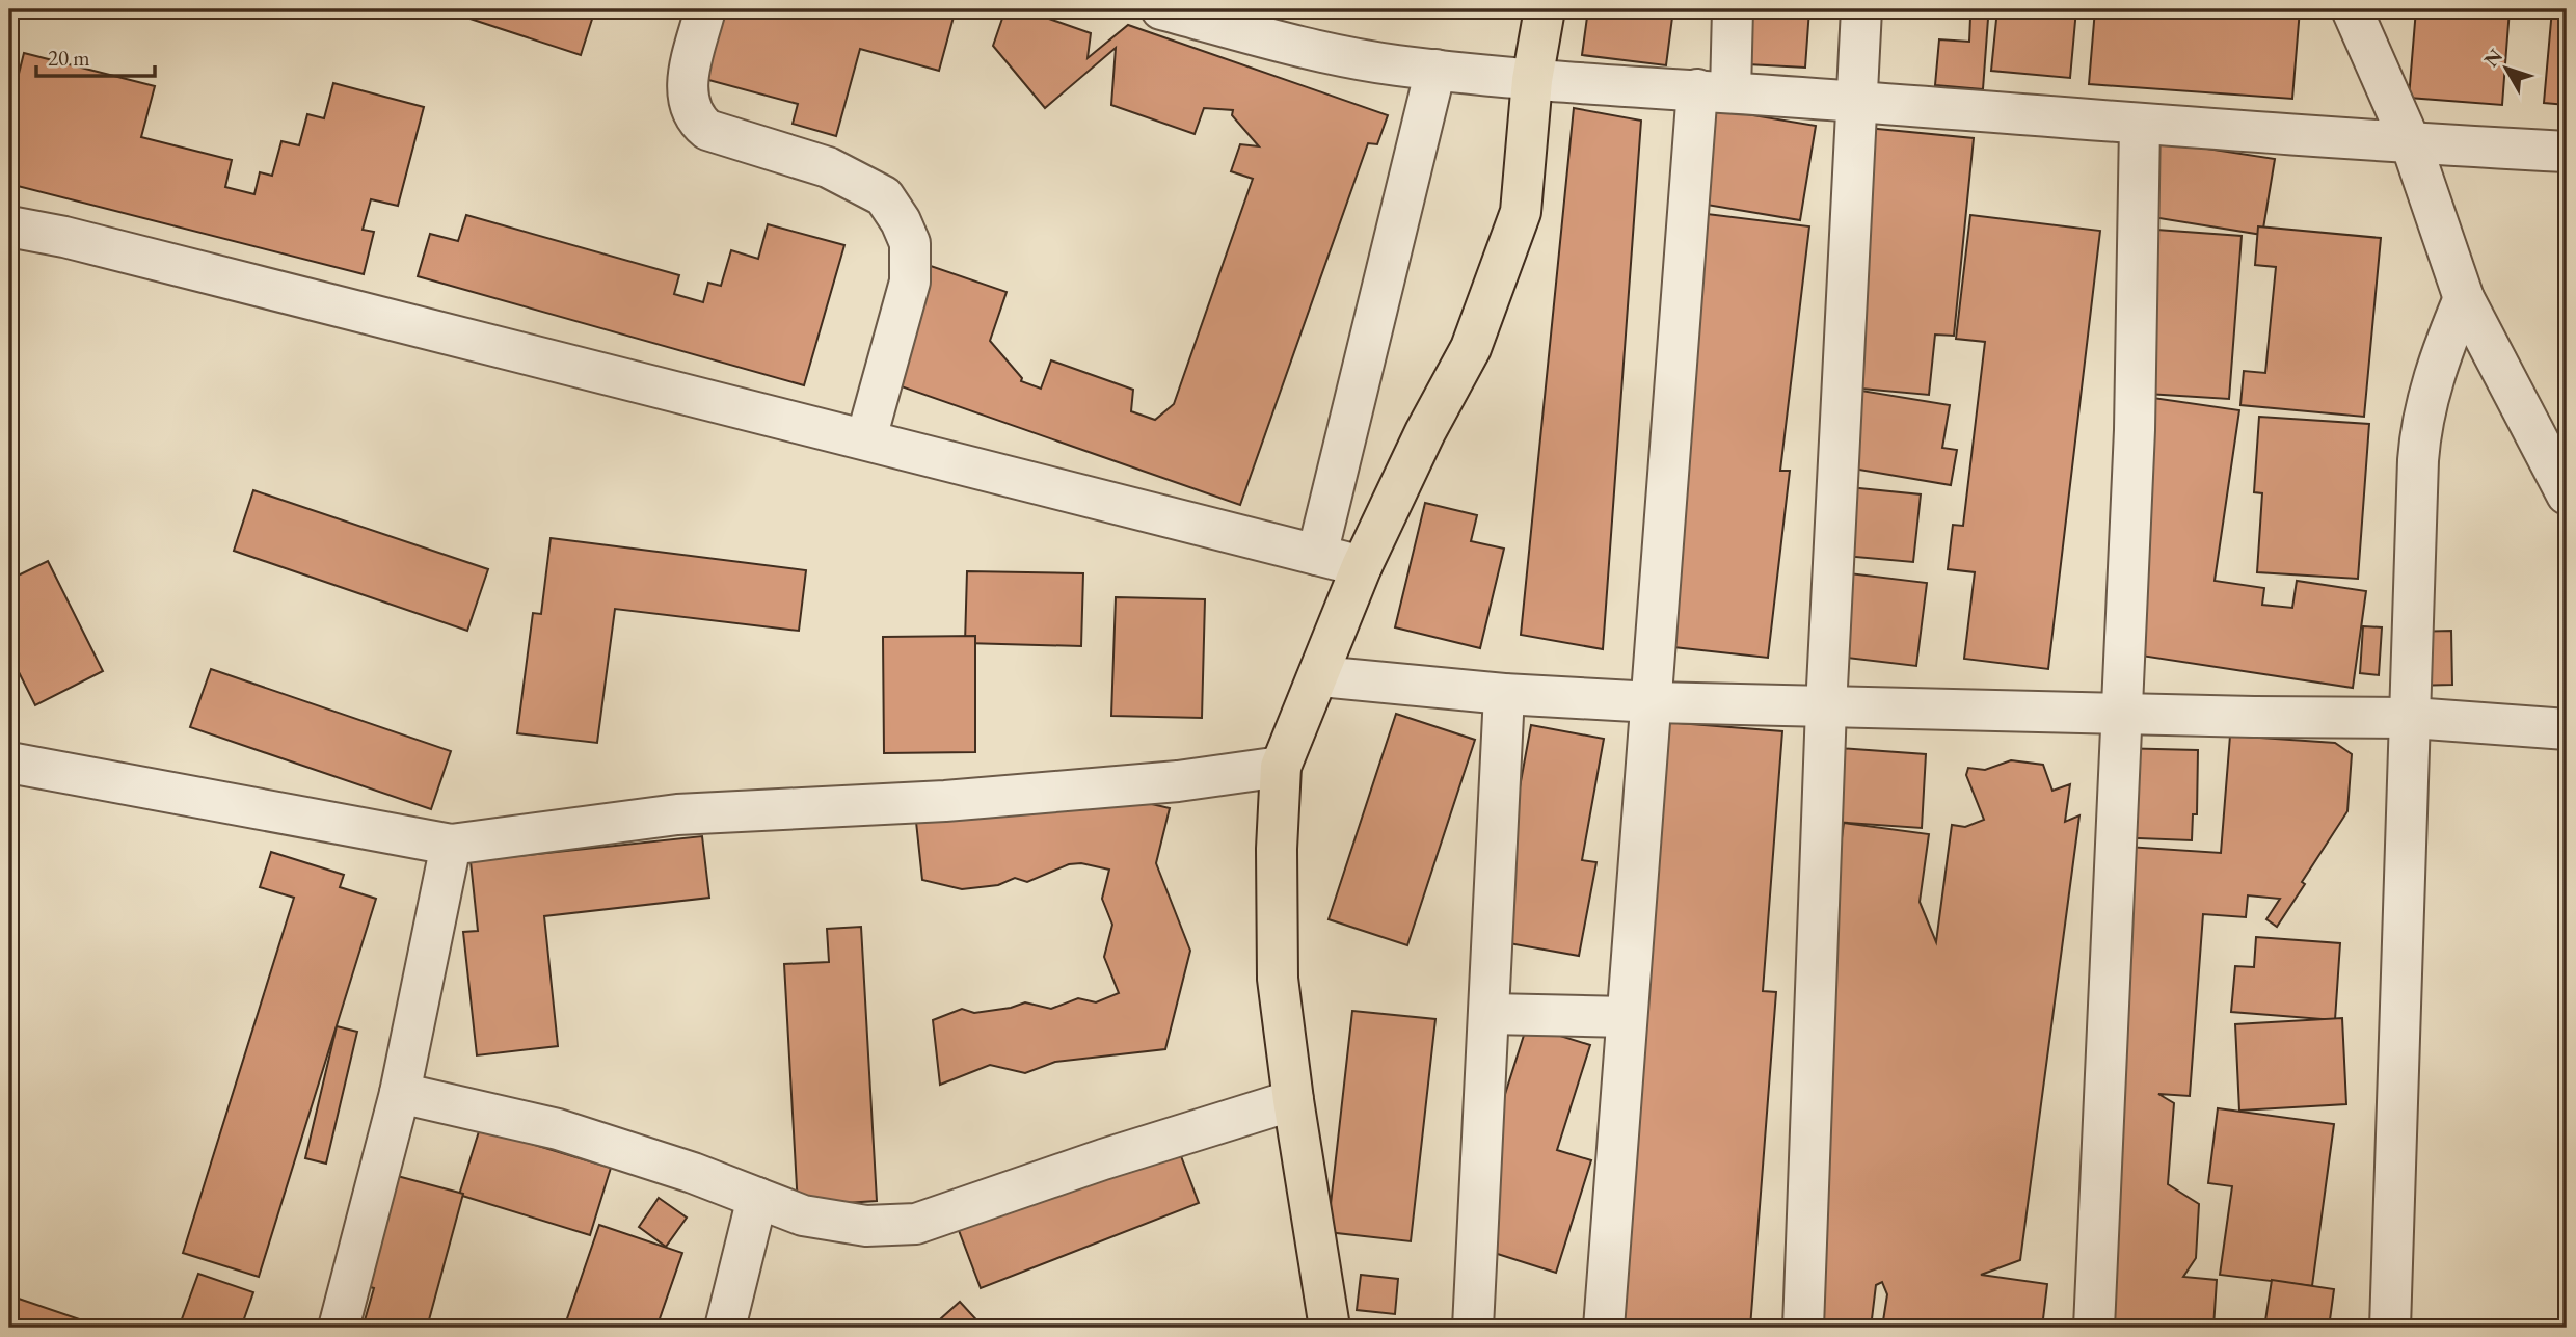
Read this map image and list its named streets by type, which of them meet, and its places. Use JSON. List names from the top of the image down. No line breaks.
{"scale_bar":"20 m","north":"top left"}
